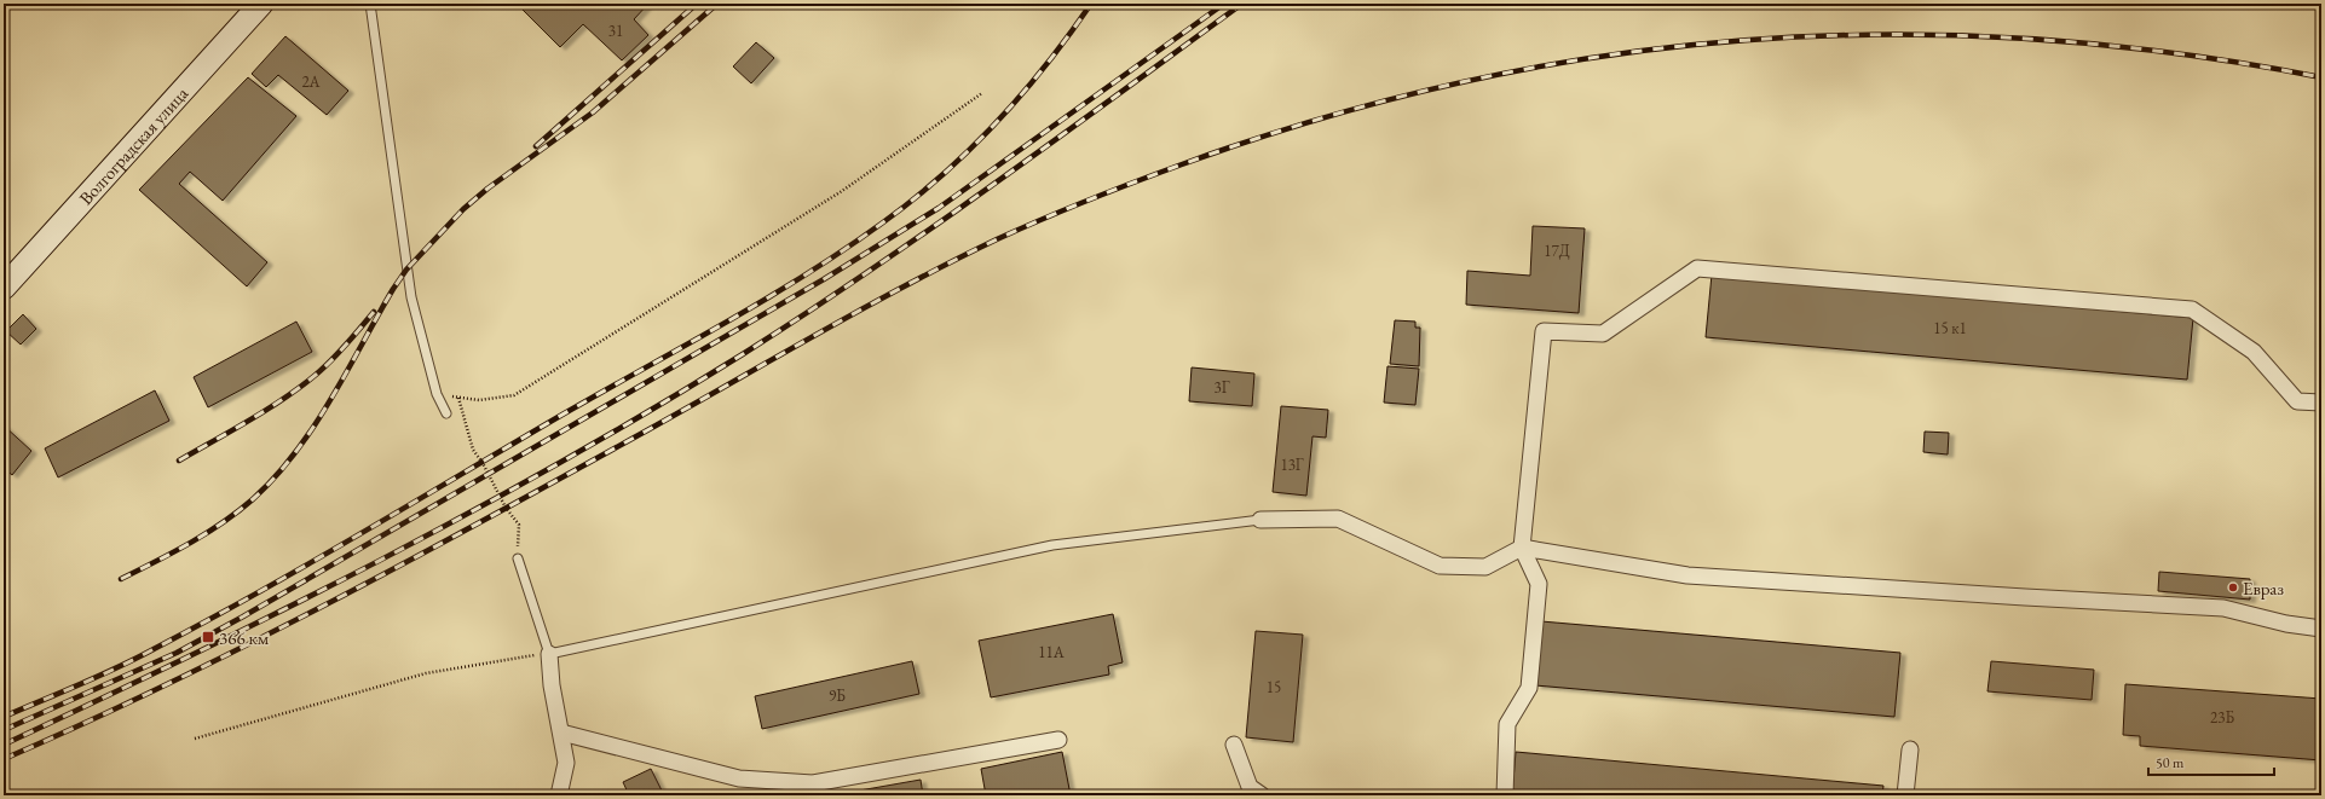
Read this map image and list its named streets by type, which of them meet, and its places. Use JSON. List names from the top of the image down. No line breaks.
{"streets":{"main road":["Волгоградская улица"]},"places":{"other":["Евраз"],"transit":["366 км"]},"house_numbers":["31","2А","17Д","15 к1","3Г","13Г","11А","15","9Б","23Б"],"scale_bar":"50 m"}
